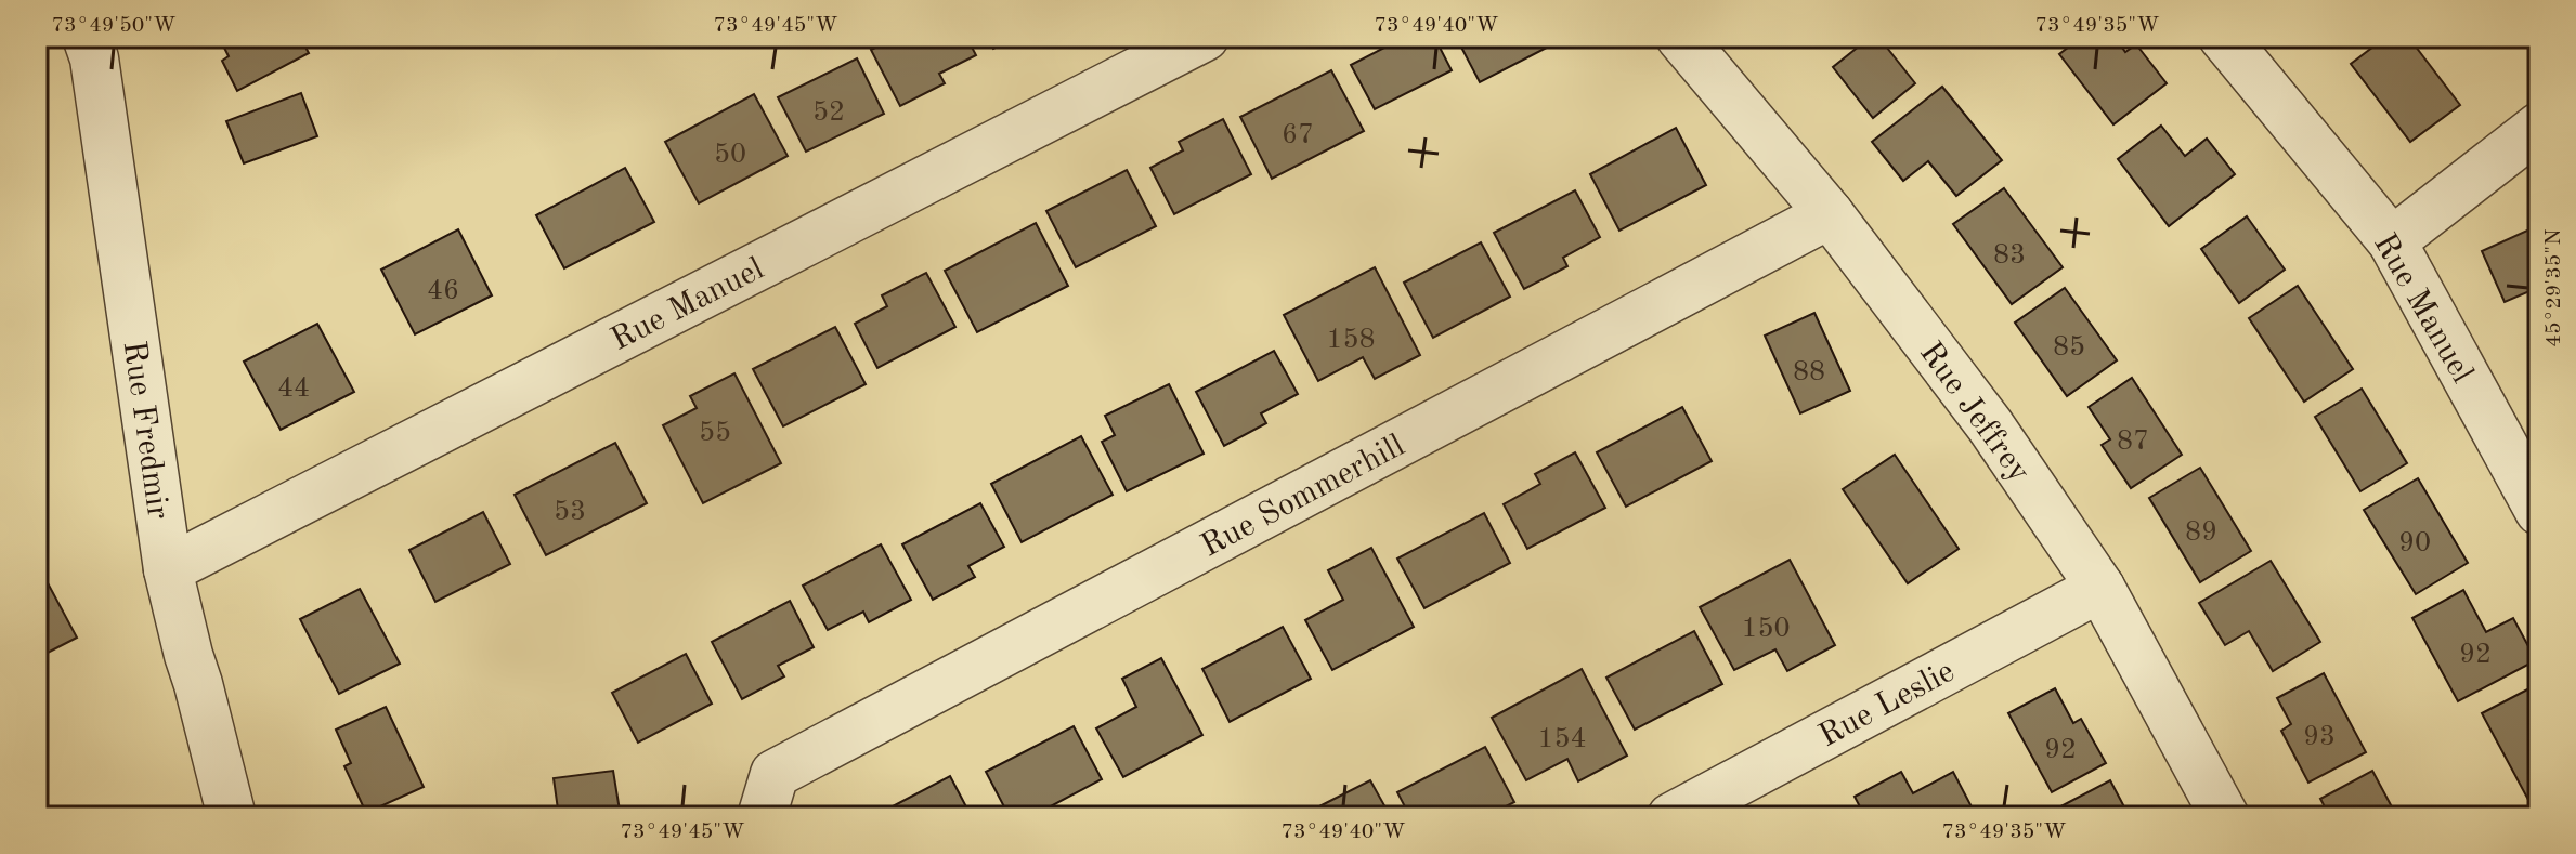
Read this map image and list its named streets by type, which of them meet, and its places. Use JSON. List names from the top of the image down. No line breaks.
{"streets":{"street":["Rue Manuel","Rue Jeffrey","Rue Fredmir","Rue Sommerhill","Rue Leslie"]},"crossings":[["Rue Manuel","Rue Fredmir"],["Rue Jeffrey","Rue Sommerhill"],["Rue Jeffrey","Rue Leslie"]],"house_numbers":["52","67","50","83","46","158","85","88","44","55","87","53","89","90","150","92","93","154","92"],"coordinates":["73°49'50\"W","73°49'45\"W","73°49'40\"W","73°49'35\"W","45°29'35\"N"]}
